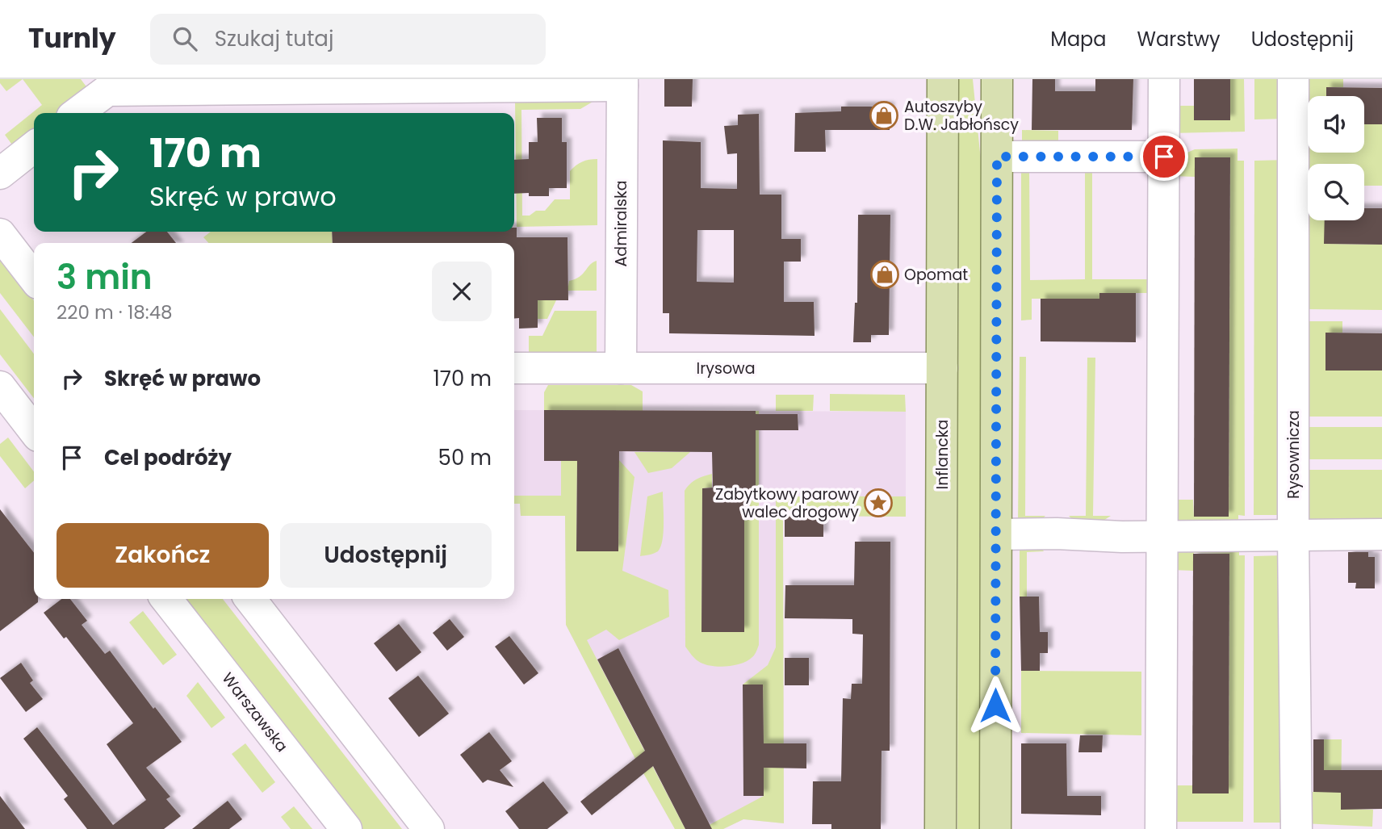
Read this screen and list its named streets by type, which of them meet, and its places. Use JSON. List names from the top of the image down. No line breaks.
{"streets":{"main road":["Inflancka"],"street":["Admiralska","Irysowa","Rysownicza","Warszawska"]},"crossings":[["Admiralska","Irysowa"],["Irysowa","Inflancka"]],"places":{"shop":["Autoszyby D.W. Jabłońscy","Opomat"],"place":["Zabytkowy parowy walec drogowy"]},"page":{"header":"Turnly","search":"Szukaj tutaj","nav":["Mapa","Warstwy","Udostępnij"],"turn":["170 m","Skręć w prawo"],"heading":["3 min","220 m · 18:48"],"list":[{"name":"Skręć w prawo","value":"170 m"},{"name":"Cel podróży","value":"50 m"}],"buttons":["Zakończ","Udostępnij"]}}
